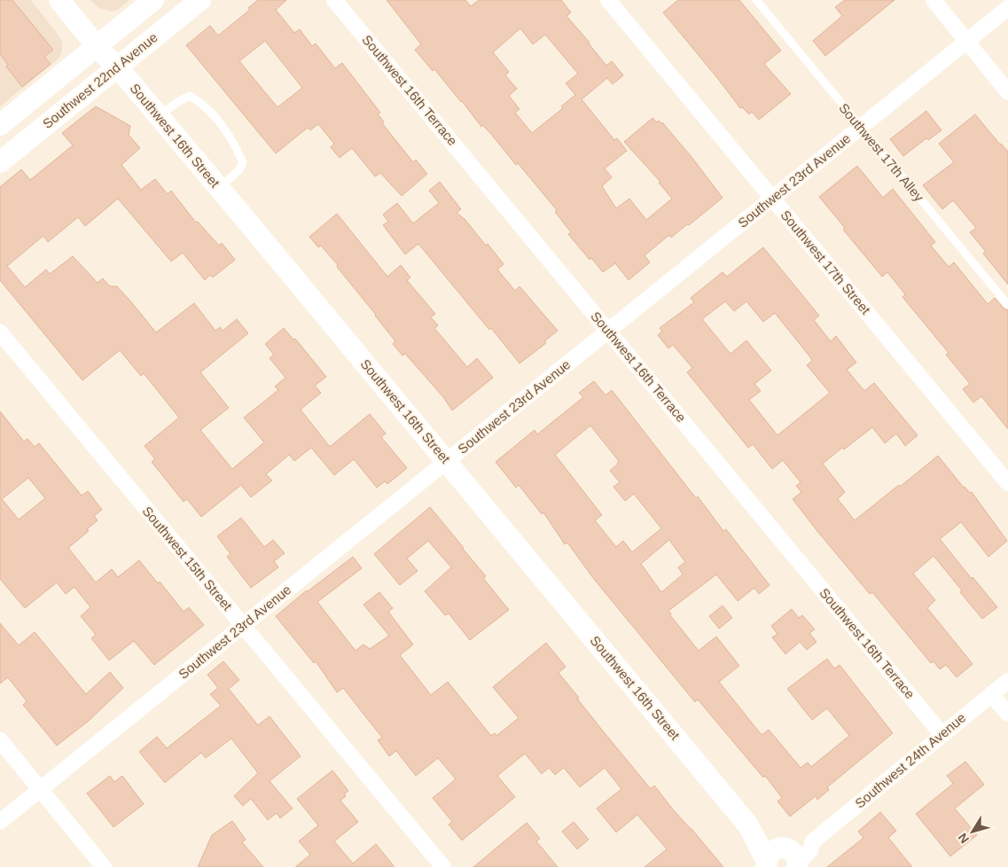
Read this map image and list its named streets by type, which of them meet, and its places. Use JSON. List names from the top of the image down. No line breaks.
{"streets":{"street":["Southwest 22nd Avenue","Southwest 16th Terrace","Southwest 16th Street","Southwest 23rd Avenue","Southwest 17th Street","Southwest 15th Street","Southwest 24th Avenue"],"lane":["Southwest 17th Alley"]},"crossings":[["Southwest 22nd Avenue","Southwest 16th Street"],["Southwest 16th Terrace","Southwest 23rd Avenue"],["Southwest 16th Terrace","Southwest 24th Avenue"],["Southwest 16th Street","Southwest 23rd Avenue"],["Southwest 16th Street","Southwest 24th Avenue"],["Southwest 17th Alley","Southwest 23rd Avenue"],["Southwest 23rd Avenue","Southwest 17th Street"],["Southwest 23rd Avenue","Southwest 15th Street"]],"north":"bottom left"}
